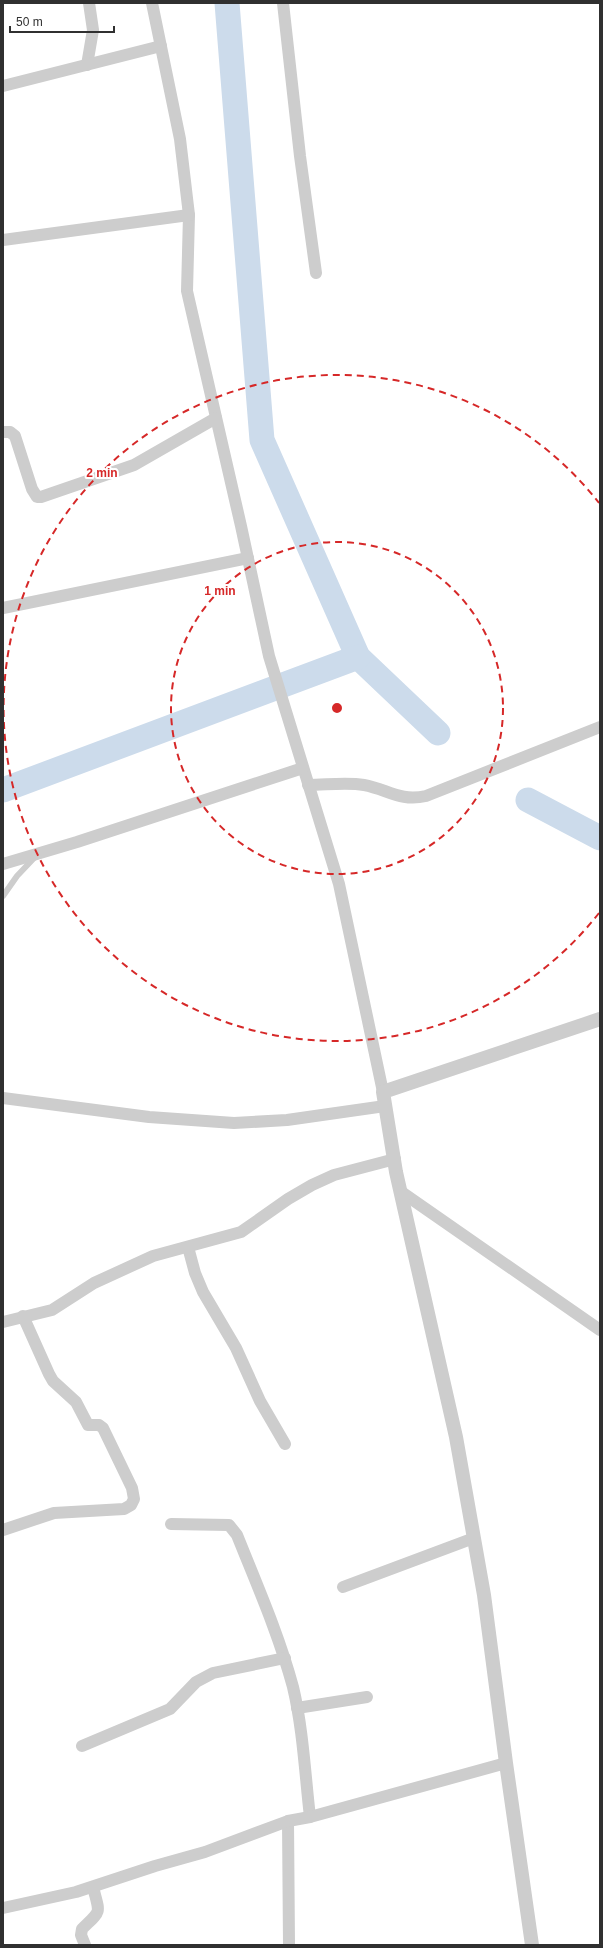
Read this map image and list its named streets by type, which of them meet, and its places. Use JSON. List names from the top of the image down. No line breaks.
{"scale_bar":"50 m","rings":["2 min","1 min"]}
